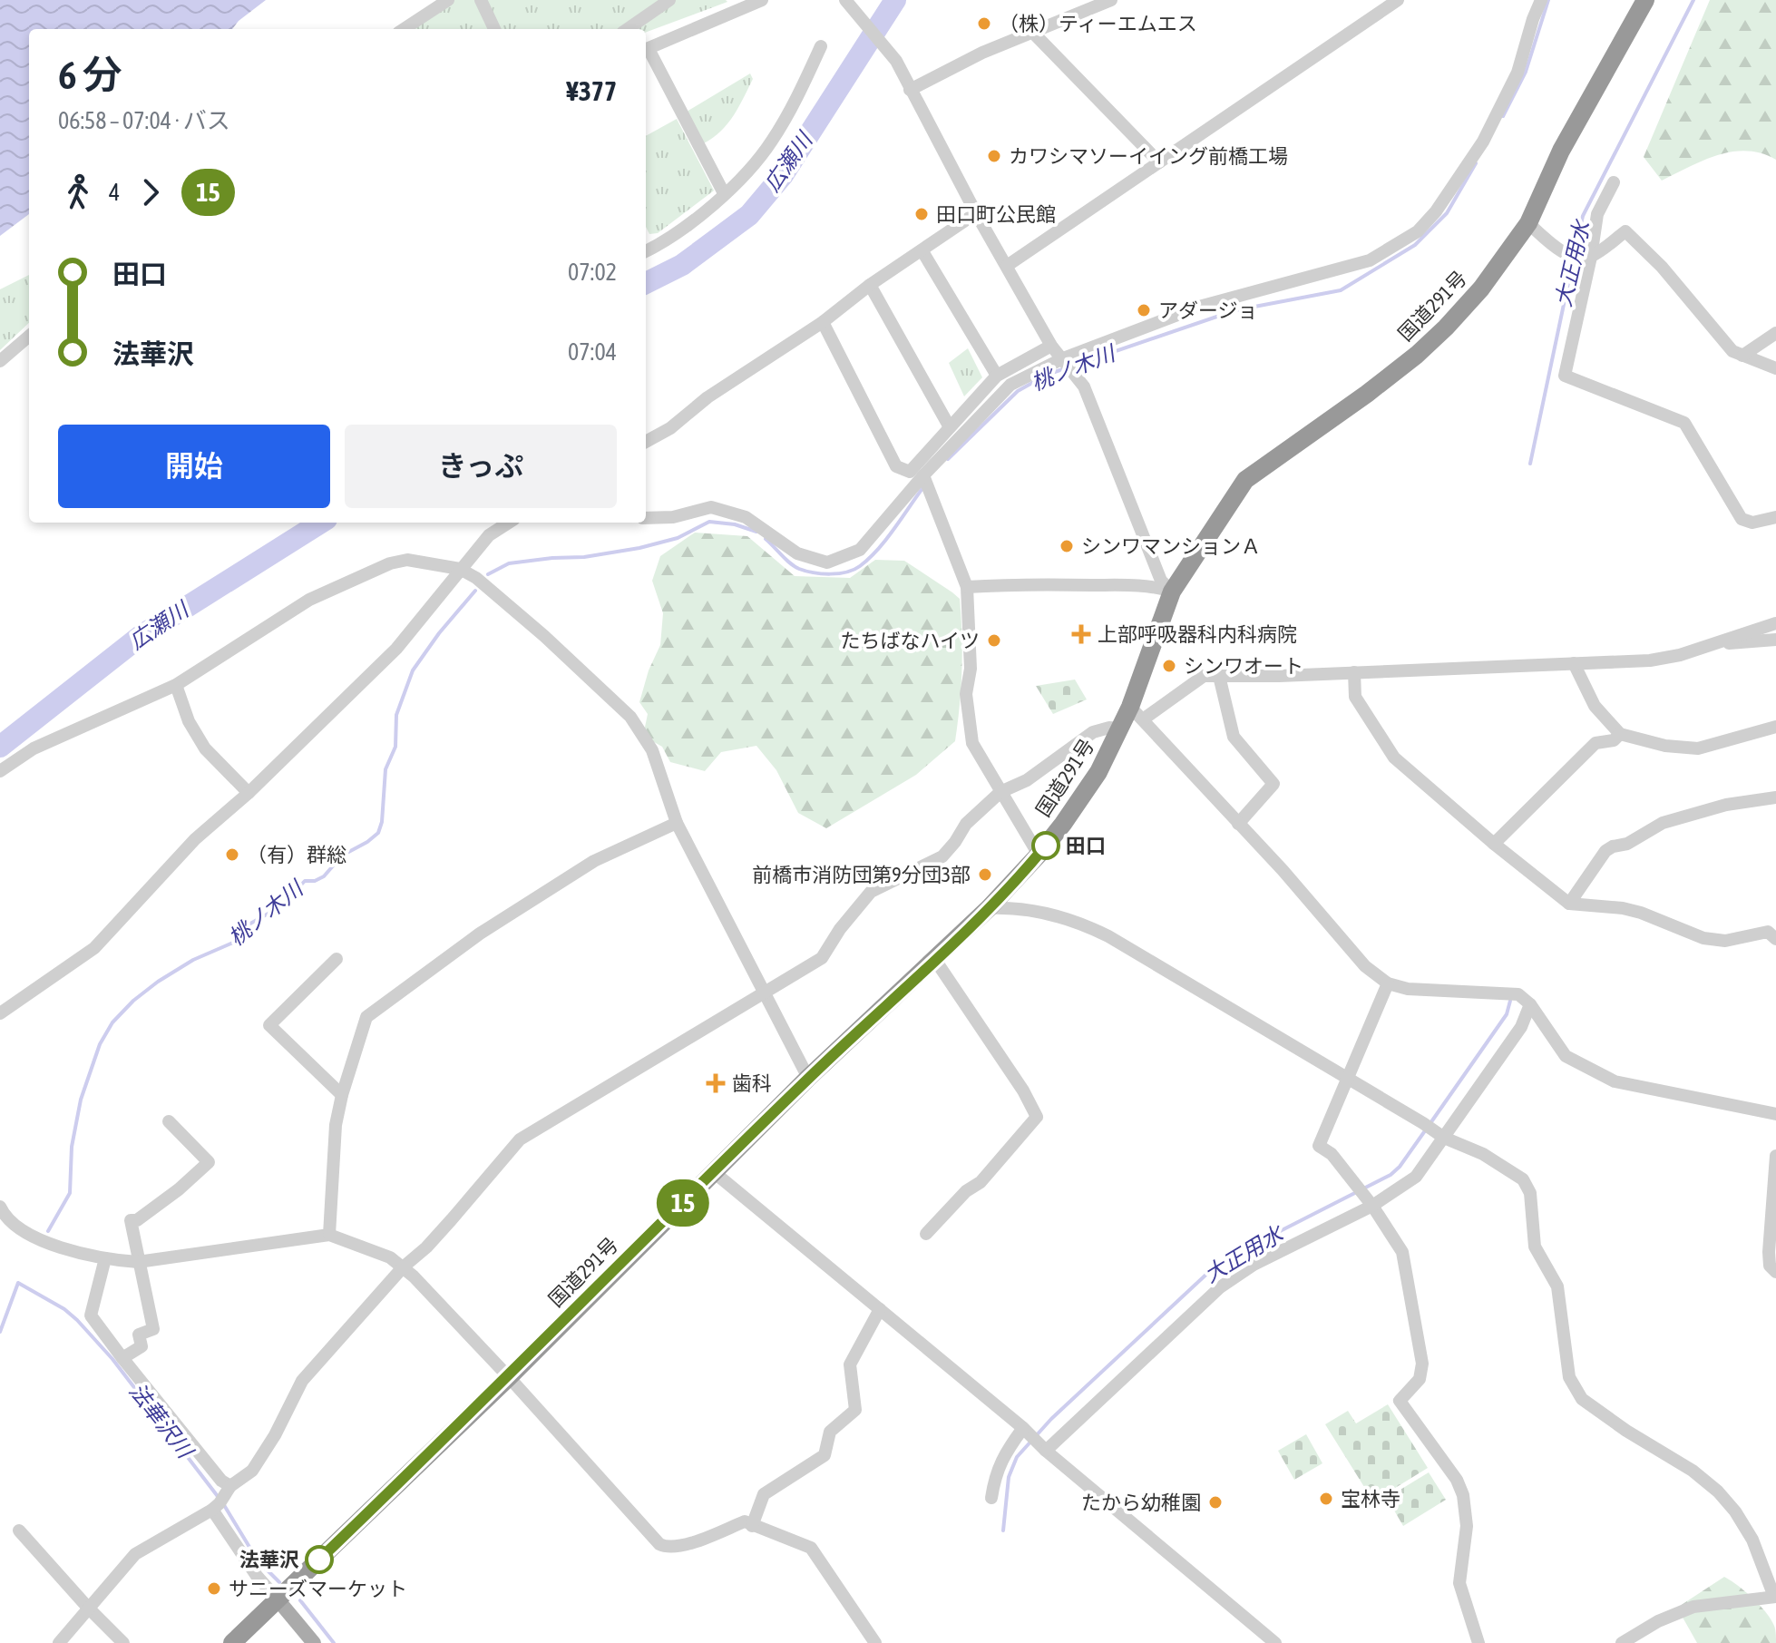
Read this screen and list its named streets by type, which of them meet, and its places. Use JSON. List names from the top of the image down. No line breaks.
{"streets":{"highway":["国道291号"]},"water":["広瀬川","大正用水","桃ノ木川","法華沢川"],"places":{"other":["（株）ティーエムエス","カワシマソーイイング前橋工場","田口町公民館","アダージョ","シンワマンションＡ","たちばなハイツ","シンワオート","田口","（有）群総","前橋市消防団第9分団3部","宝林寺","たから幼稚園","法華沢","サニーズマーケット"],"health":["上部呼吸器科内科病院","歯科"]},"lines":["bus line 15"],"page":{"on_map":"15","heading":["6 分","06:58 – 07:04 · バス","¥377"],"legs":["4","15"],"list":[{"name":"田口","value":"07:02"},{"name":"法華沢","value":"07:04"}],"buttons":["開始","きっぷ"]}}
